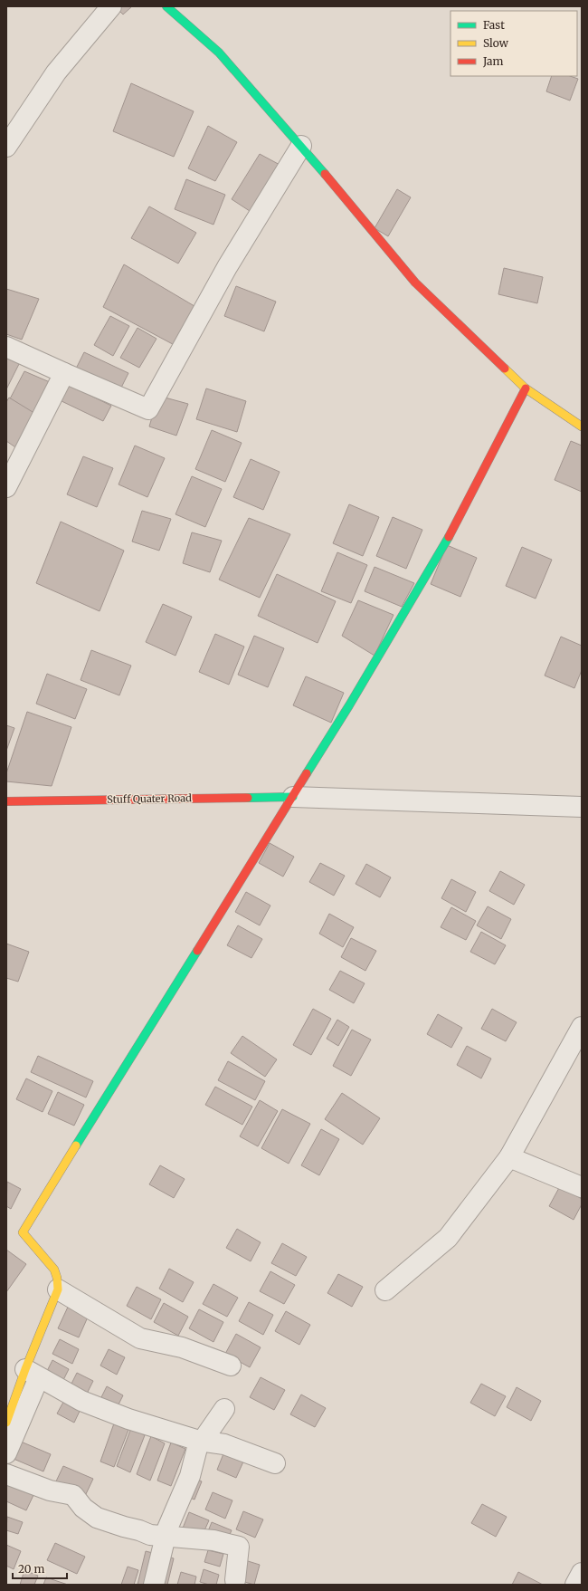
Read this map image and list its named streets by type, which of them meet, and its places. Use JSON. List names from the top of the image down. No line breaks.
{"streets":{"street":["Stuff Quater Road"]},"legend":["Fast","Slow","Jam"],"scale_bar":"20 m"}
